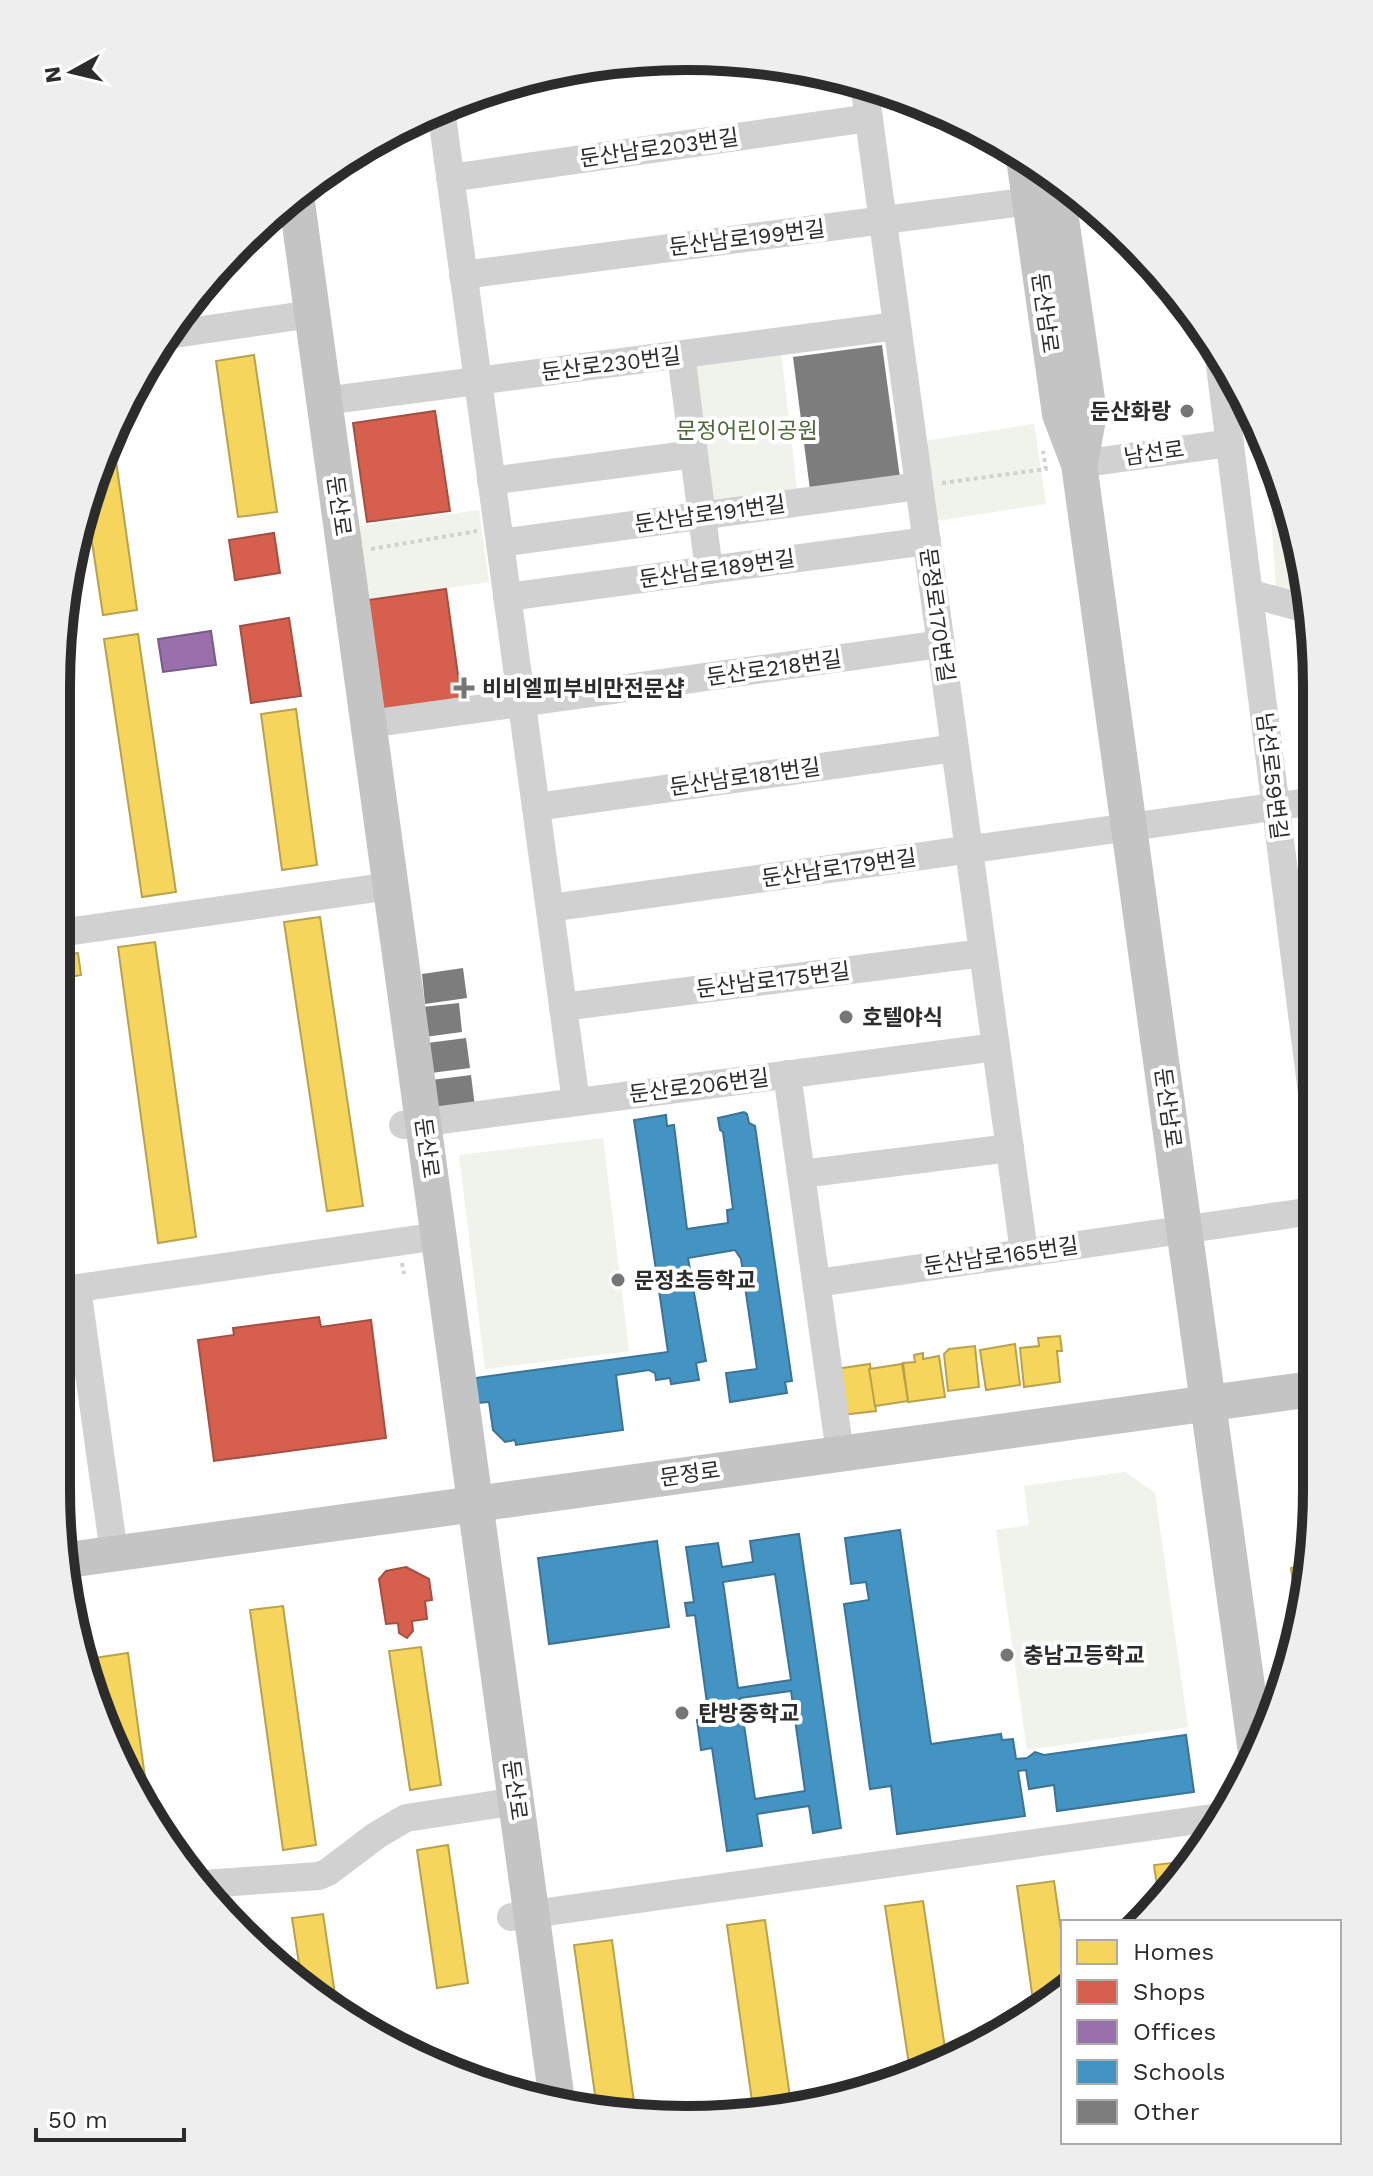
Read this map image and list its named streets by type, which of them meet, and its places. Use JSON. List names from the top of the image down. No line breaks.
{"streets":{"main road":["둔산남로","둔산로","문정로"],"street":["둔산남로203번길","둔산남로199번길","둔산로230번길","남선로","둔산남로191번길","둔산남로189번길","문정로170번길","둔산로218번길","남선로59번길","둔산남로181번길","둔산남로179번길","둔산남로175번길","둔산로206번길","둔산남로165번길"]},"crossings":[["둔산남로203번길","문정로170번길"],["둔산남로199번길","둔산남로"],["둔산남로199번길","문정로170번길"],["둔산남로","남선로"],["둔산남로","둔산남로179번길"],["둔산남로","둔산남로165번길"],["둔산남로","문정로"],["둔산로230번길","둔산로"],["둔산로230번길","문정로170번길"],["남선로","남선로59번길"],["둔산로","둔산로218번길"],["둔산로","둔산로206번길"],["둔산로","문정로"],["둔산남로191번길","문정로170번길"],["둔산남로189번길","문정로170번길"],["문정로170번길","둔산로218번길"],["문정로170번길","둔산남로181번길"],["문정로170번길","둔산남로179번길"],["문정로170번길","둔산남로175번길"],["문정로170번길","둔산로206번길"],["문정로170번길","둔산남로165번길"],["남선로59번길","둔산남로179번길"]],"parks":["문정어린이공원"],"places":{"other":["둔산화랑","호텔야식","문정초등학교","충남고등학교","탄방중학교"],"health":["비비엘피부비만전문샵"]},"legend":["Homes","Shops","Offices","Schools","Other"],"scale_bar":"50 m","north":"left"}
